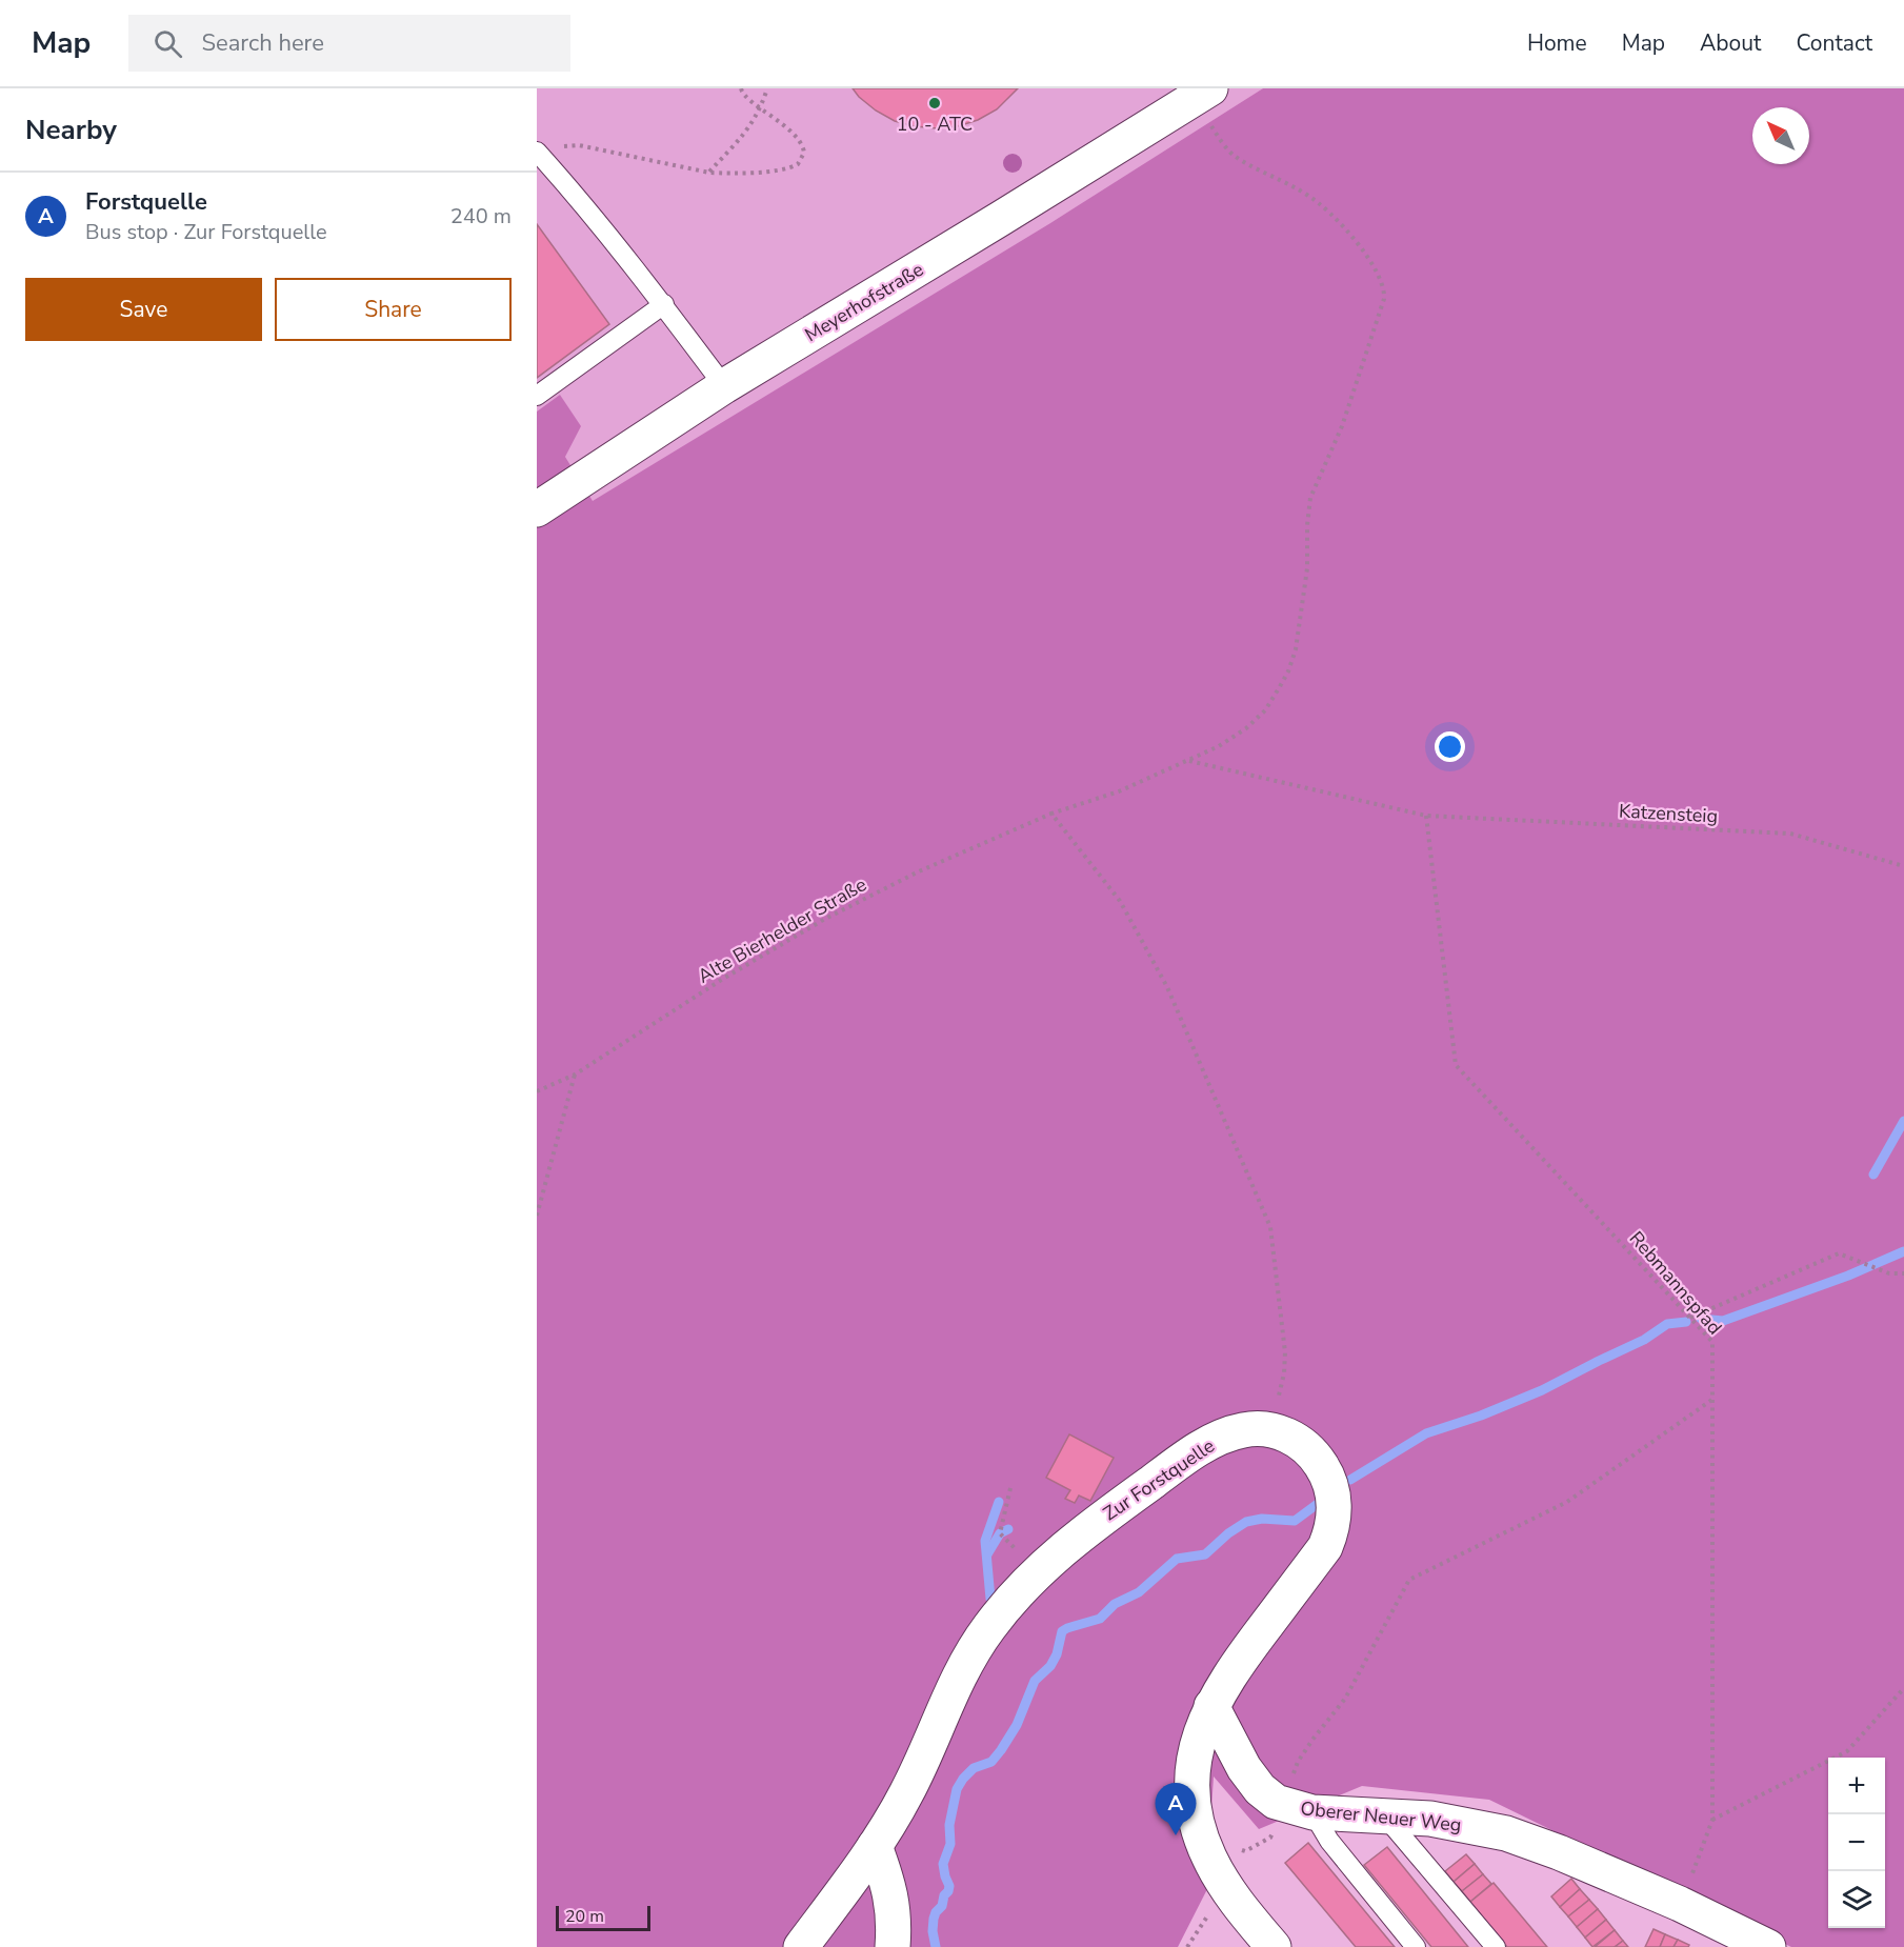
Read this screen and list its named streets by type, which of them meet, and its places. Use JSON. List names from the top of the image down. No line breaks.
{"streets":{"street":["Meyerhofstraße","Zur Forstquelle","Oberer Neuer Weg"],"path":["Katzensteig","Alte Bierhelder Straße","Rebmannspfad"]},"crossings":[["Katzensteig","Alte Bierhelder Straße"],["Katzensteig","Rebmannspfad"],["Rebmannspfad","Oberer Neuer Weg"],["Zur Forstquelle","Oberer Neuer Weg"]],"places":["10 - ATC"],"scale_bar":"20 m","north":"top left","page":{"header":"Map","search":"Search here","nav":["Home","Map","About","Contact"],"heading":"Nearby","list":[{"mark":"A","name":"Forstquelle","note":"Bus stop · Zur Forstquelle","value":"240 m"}],"buttons":["Save","Share"],"map_buttons":["+","−"],"pins":"A","scale":"20 m"}}
